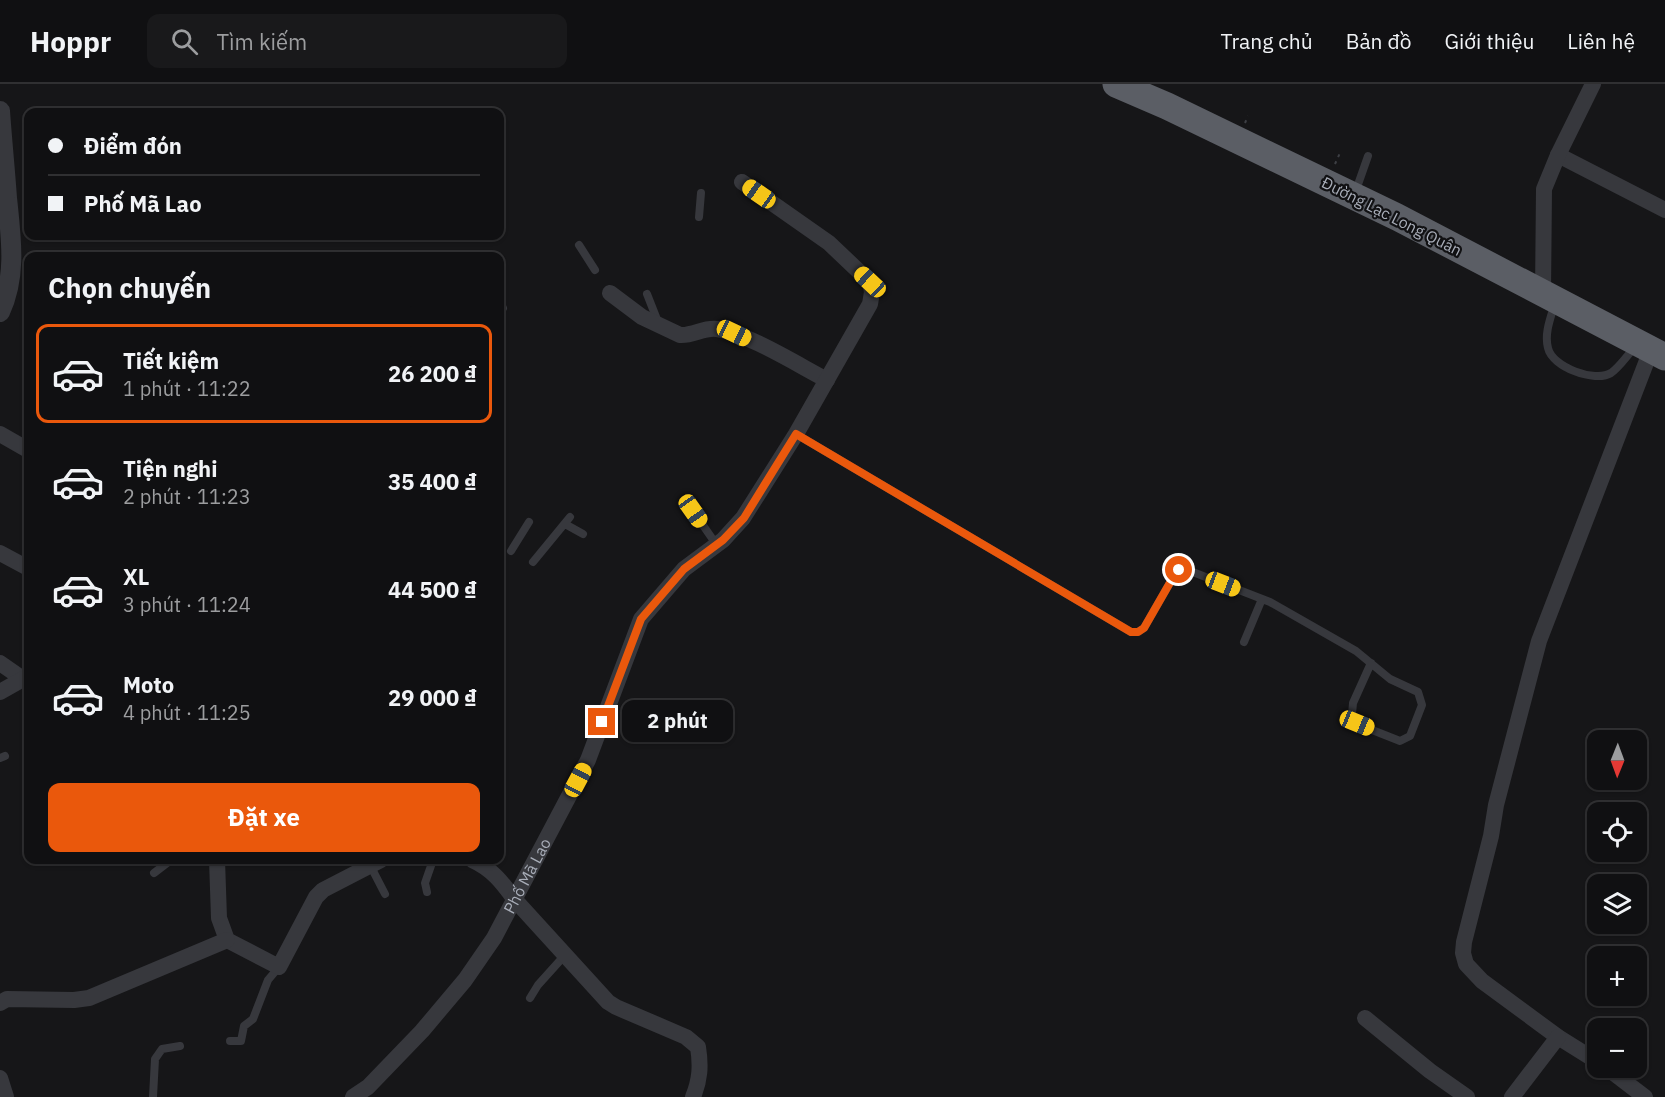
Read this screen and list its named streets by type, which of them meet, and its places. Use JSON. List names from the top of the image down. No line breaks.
{"streets":{"highway":["Đường Lạc Long Quân"],"street":["Phố Mã Lao"]},"north":"bottom","page":{"header":"Hoppr","search":"Tìm kiếm","nav":["Trang chủ","Bản đồ","Giới thiệu","Liên hệ"],"banner":["Điểm đón","Phố Mã Lao"],"heading":"Chọn chuyến","list":[{"name":"Tiết kiệm","note":"1 phút · 11:22","value":"26 200 ₫"},{"name":"Tiện nghi","note":"2 phút · 11:23","value":"35 400 ₫"},{"name":"XL","note":"3 phút · 11:24","value":"44 500 ₫"},{"name":"Moto","note":"4 phút · 11:25","value":"29 000 ₫"}],"bubble":"2 phút","map_buttons":["+","−"],"buttons":"Đặt xe"}}
